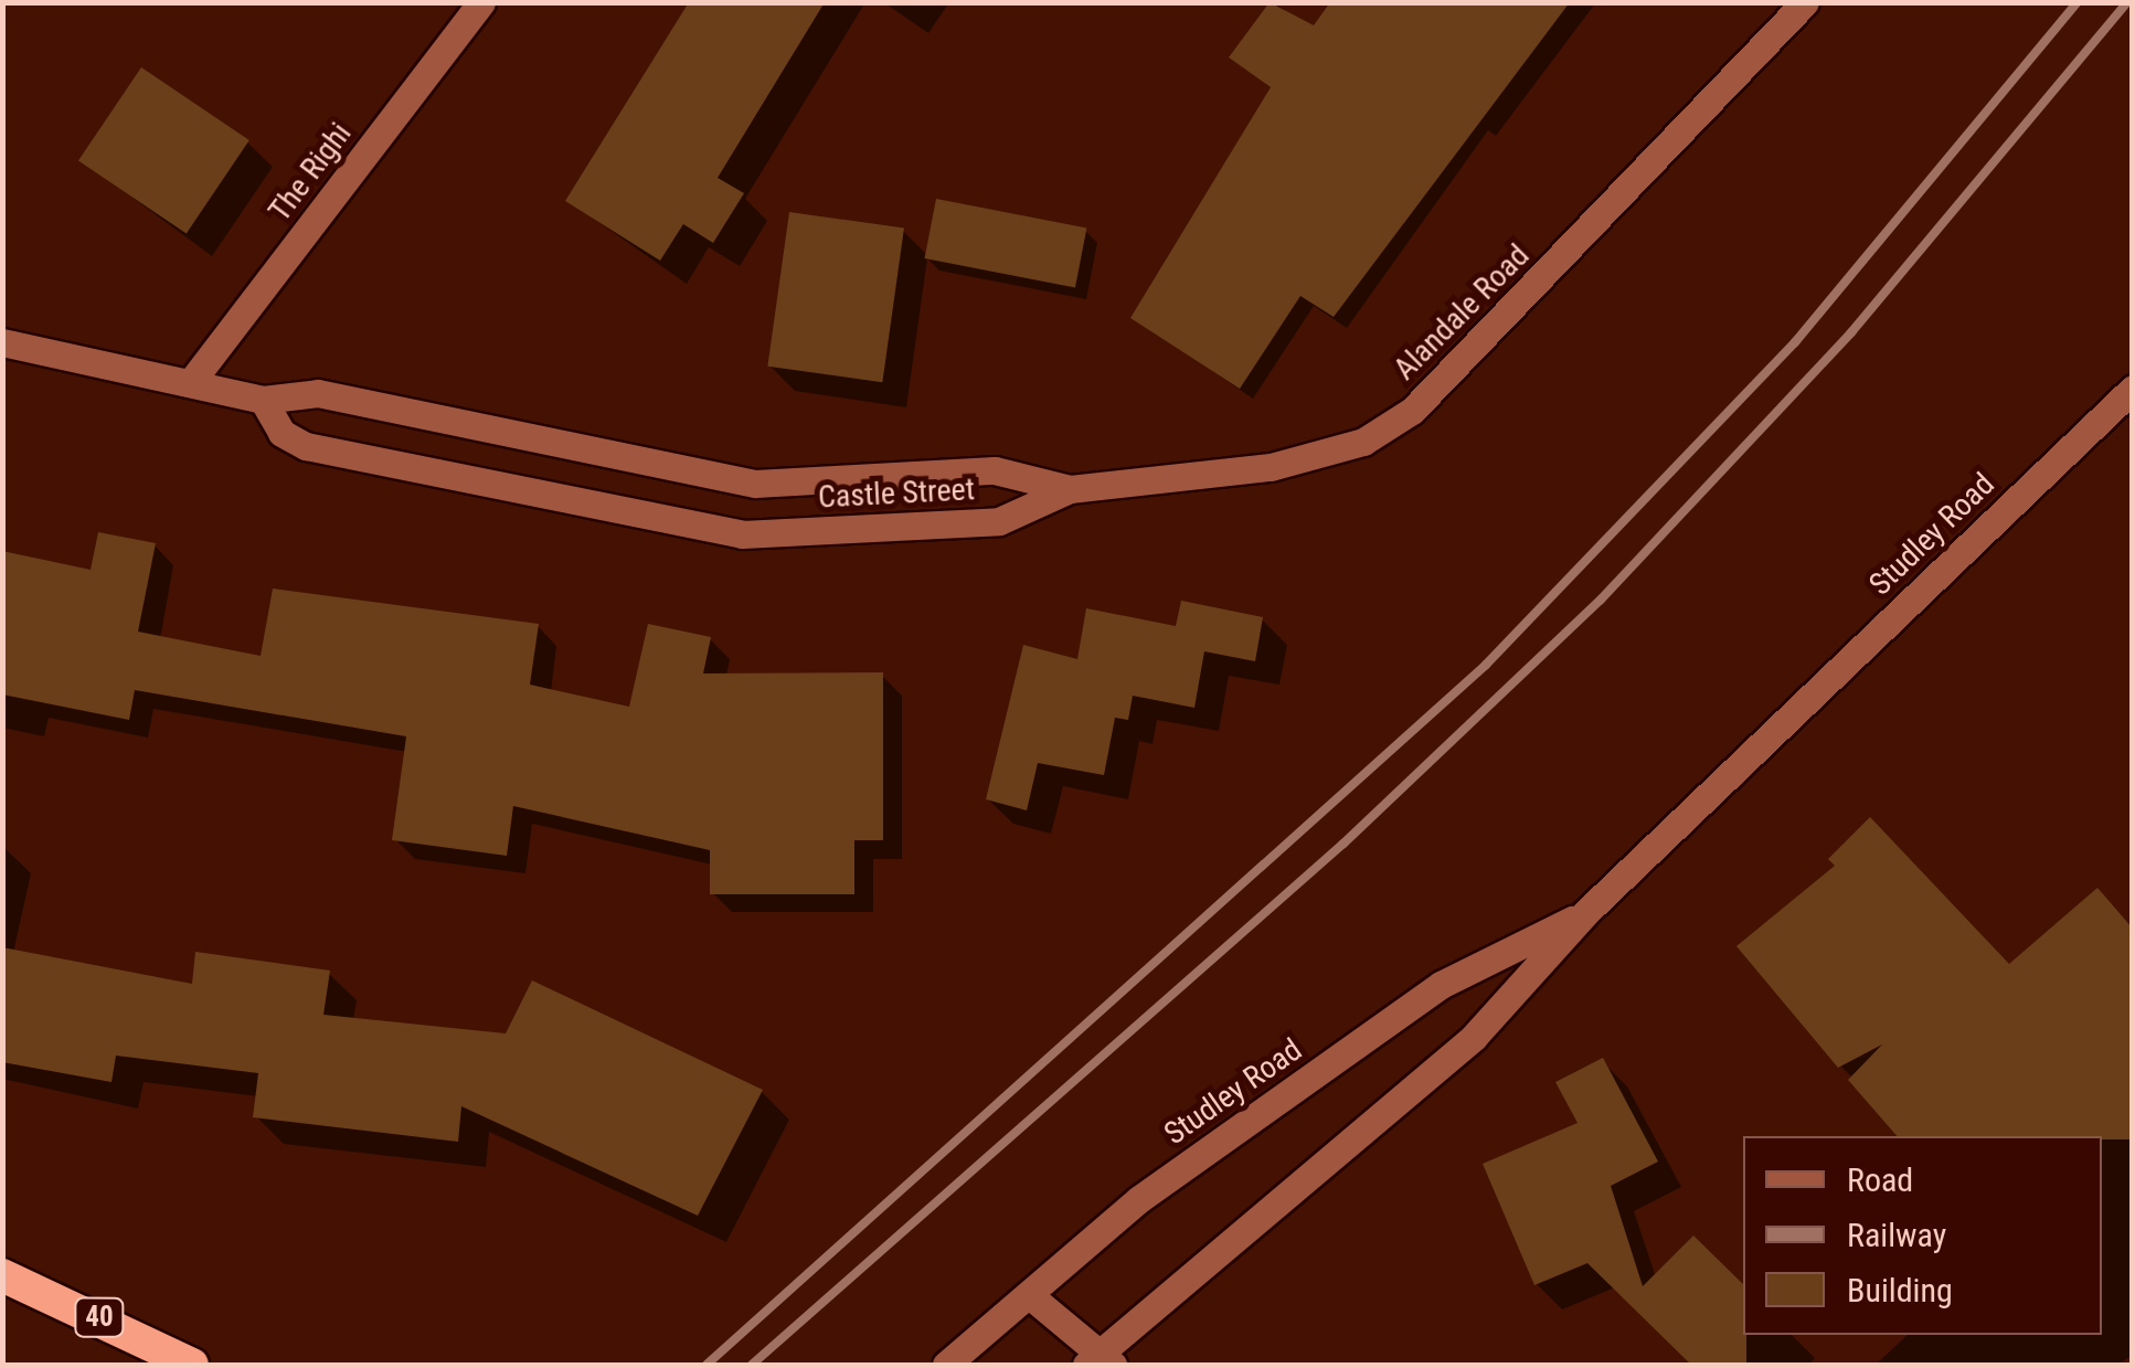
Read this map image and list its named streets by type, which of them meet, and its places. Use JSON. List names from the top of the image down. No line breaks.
{"streets":{"highway":["40"],"street":["The Righi","Alandale Road","Castle Street","Studley Road"]},"crossings":[["The Righi","Castle Street"],["Alandale Road","Castle Street"]],"legend":["Road","Railway","Building"]}
